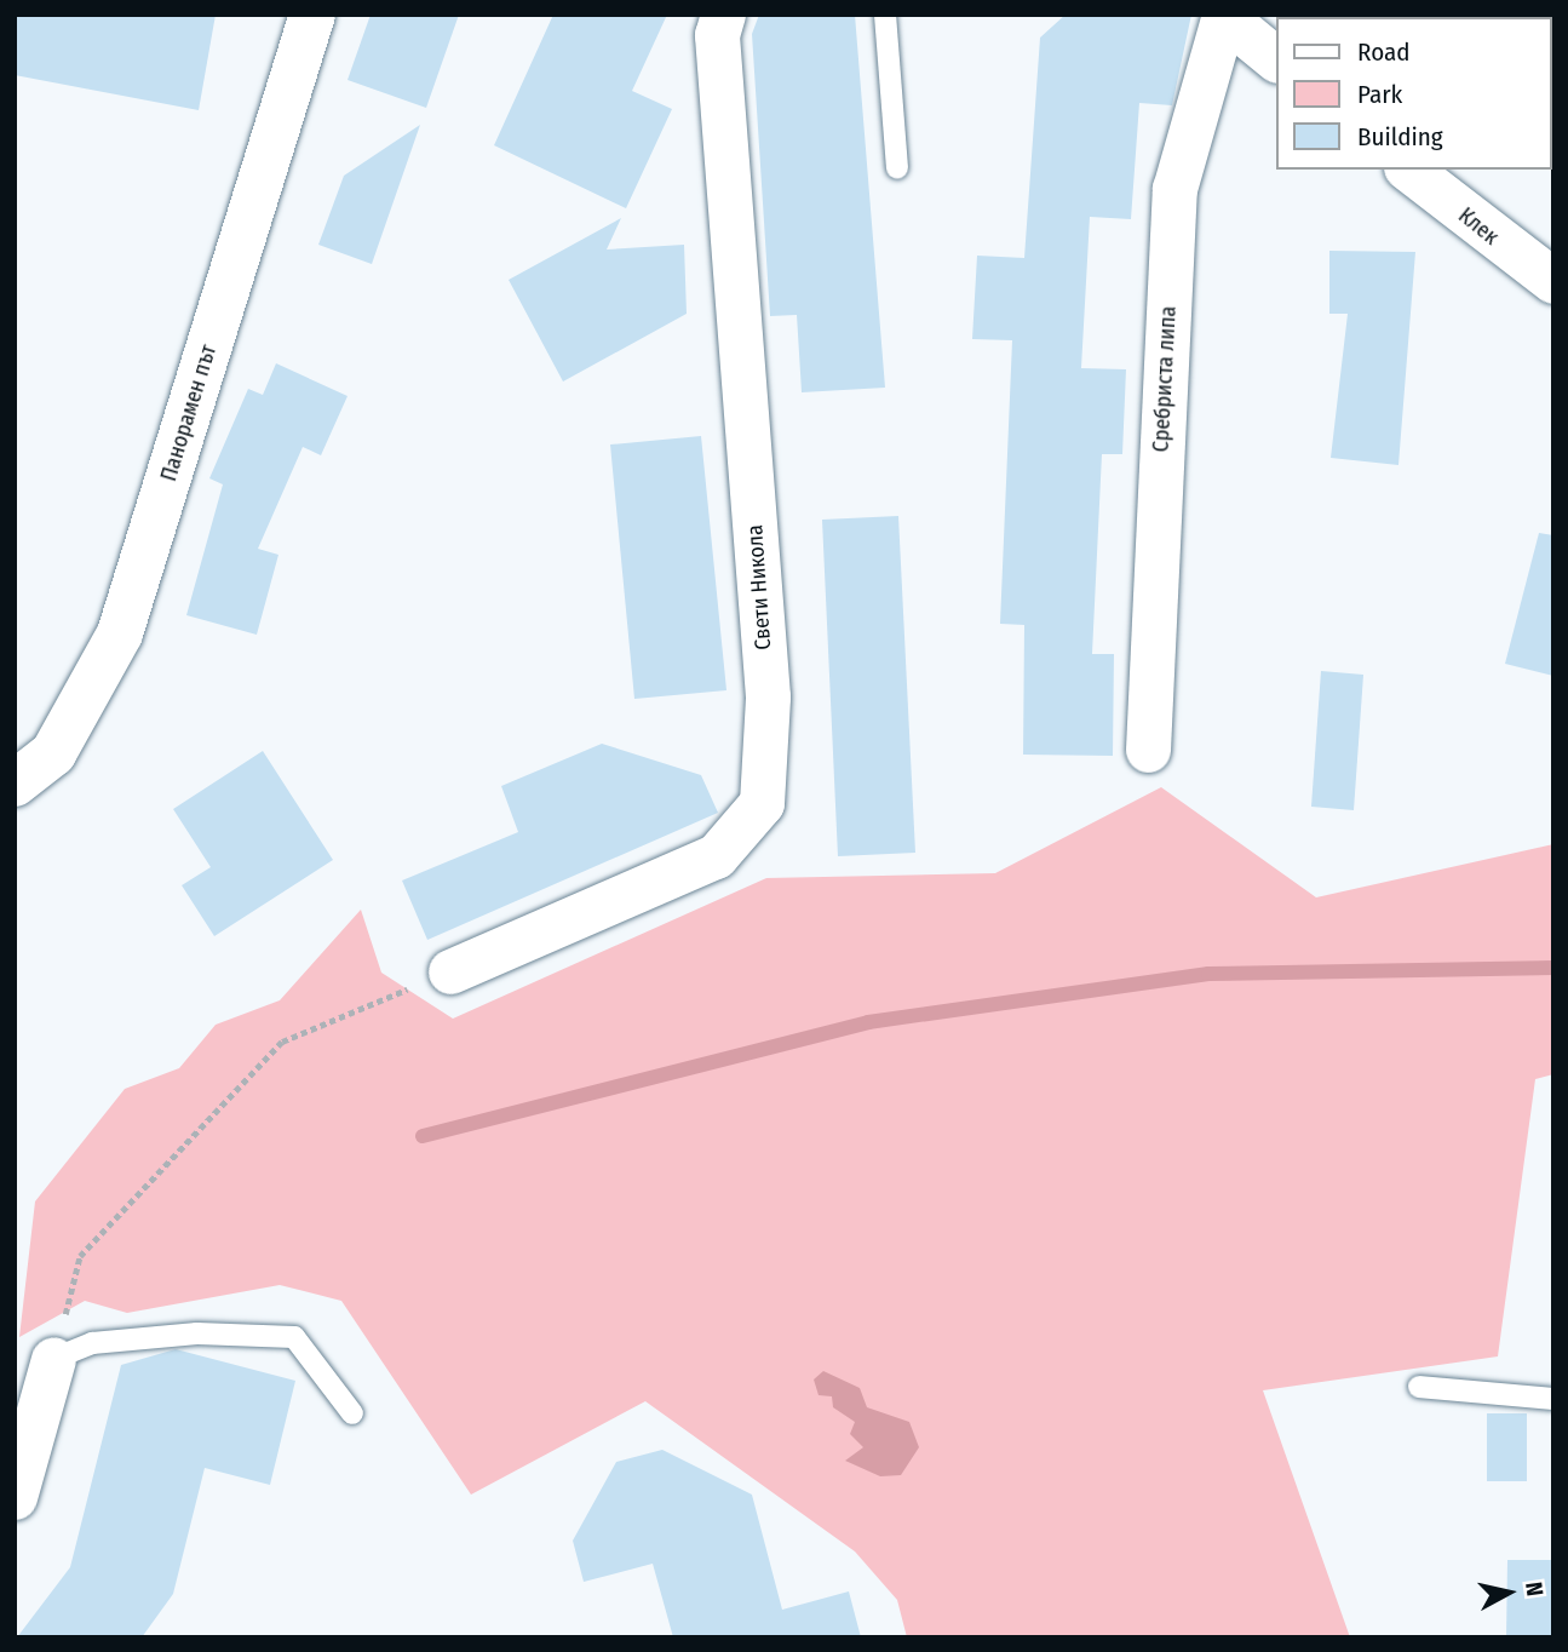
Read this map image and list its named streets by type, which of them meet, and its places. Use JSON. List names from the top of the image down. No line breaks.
{"streets":{"main road":["Панорамен път"],"street":["Клек","Сребриста липа","Свети Никола"]},"legend":["Road","Park","Building"],"north":"right"}
